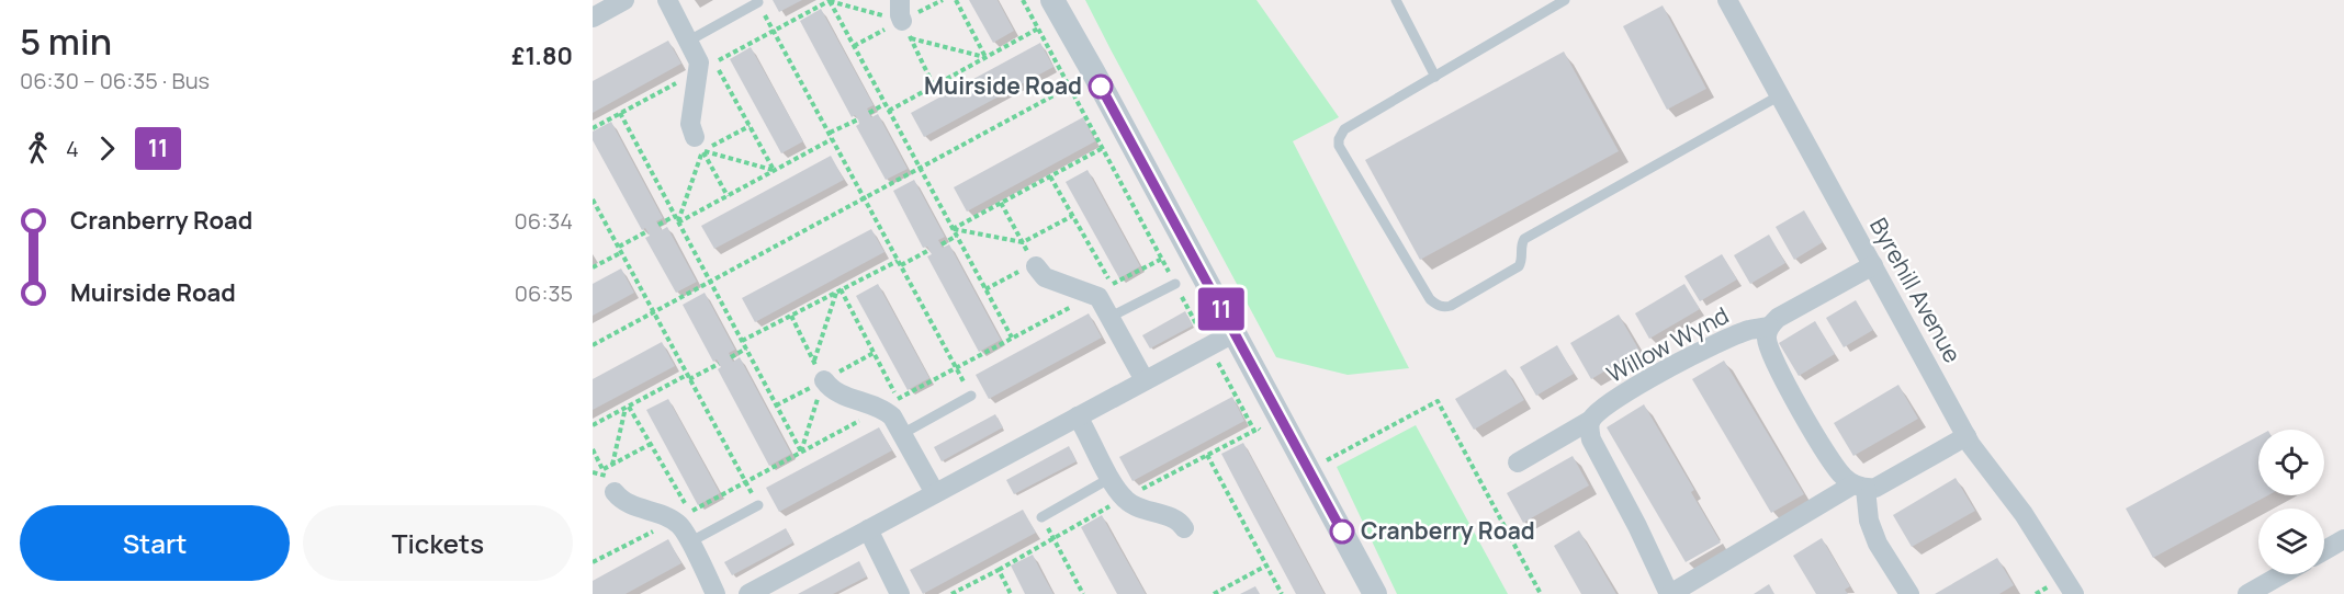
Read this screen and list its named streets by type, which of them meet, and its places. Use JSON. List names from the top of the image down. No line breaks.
{"streets":{"street":["Byrehill Avenue","Willow Wynd"]},"crossings":[["Byrehill Avenue","Willow Wynd"]],"places":["Muirside Road","Cranberry Road"],"lines":["bus line 11"],"page":{"heading":["5 min","06:30 – 06:35 · Bus","£1.80"],"on_map":"11","legs":["4","11"],"list":[{"name":"Cranberry Road","value":"06:34"},{"name":"Muirside Road","value":"06:35"}],"buttons":["Start","Tickets"]}}
